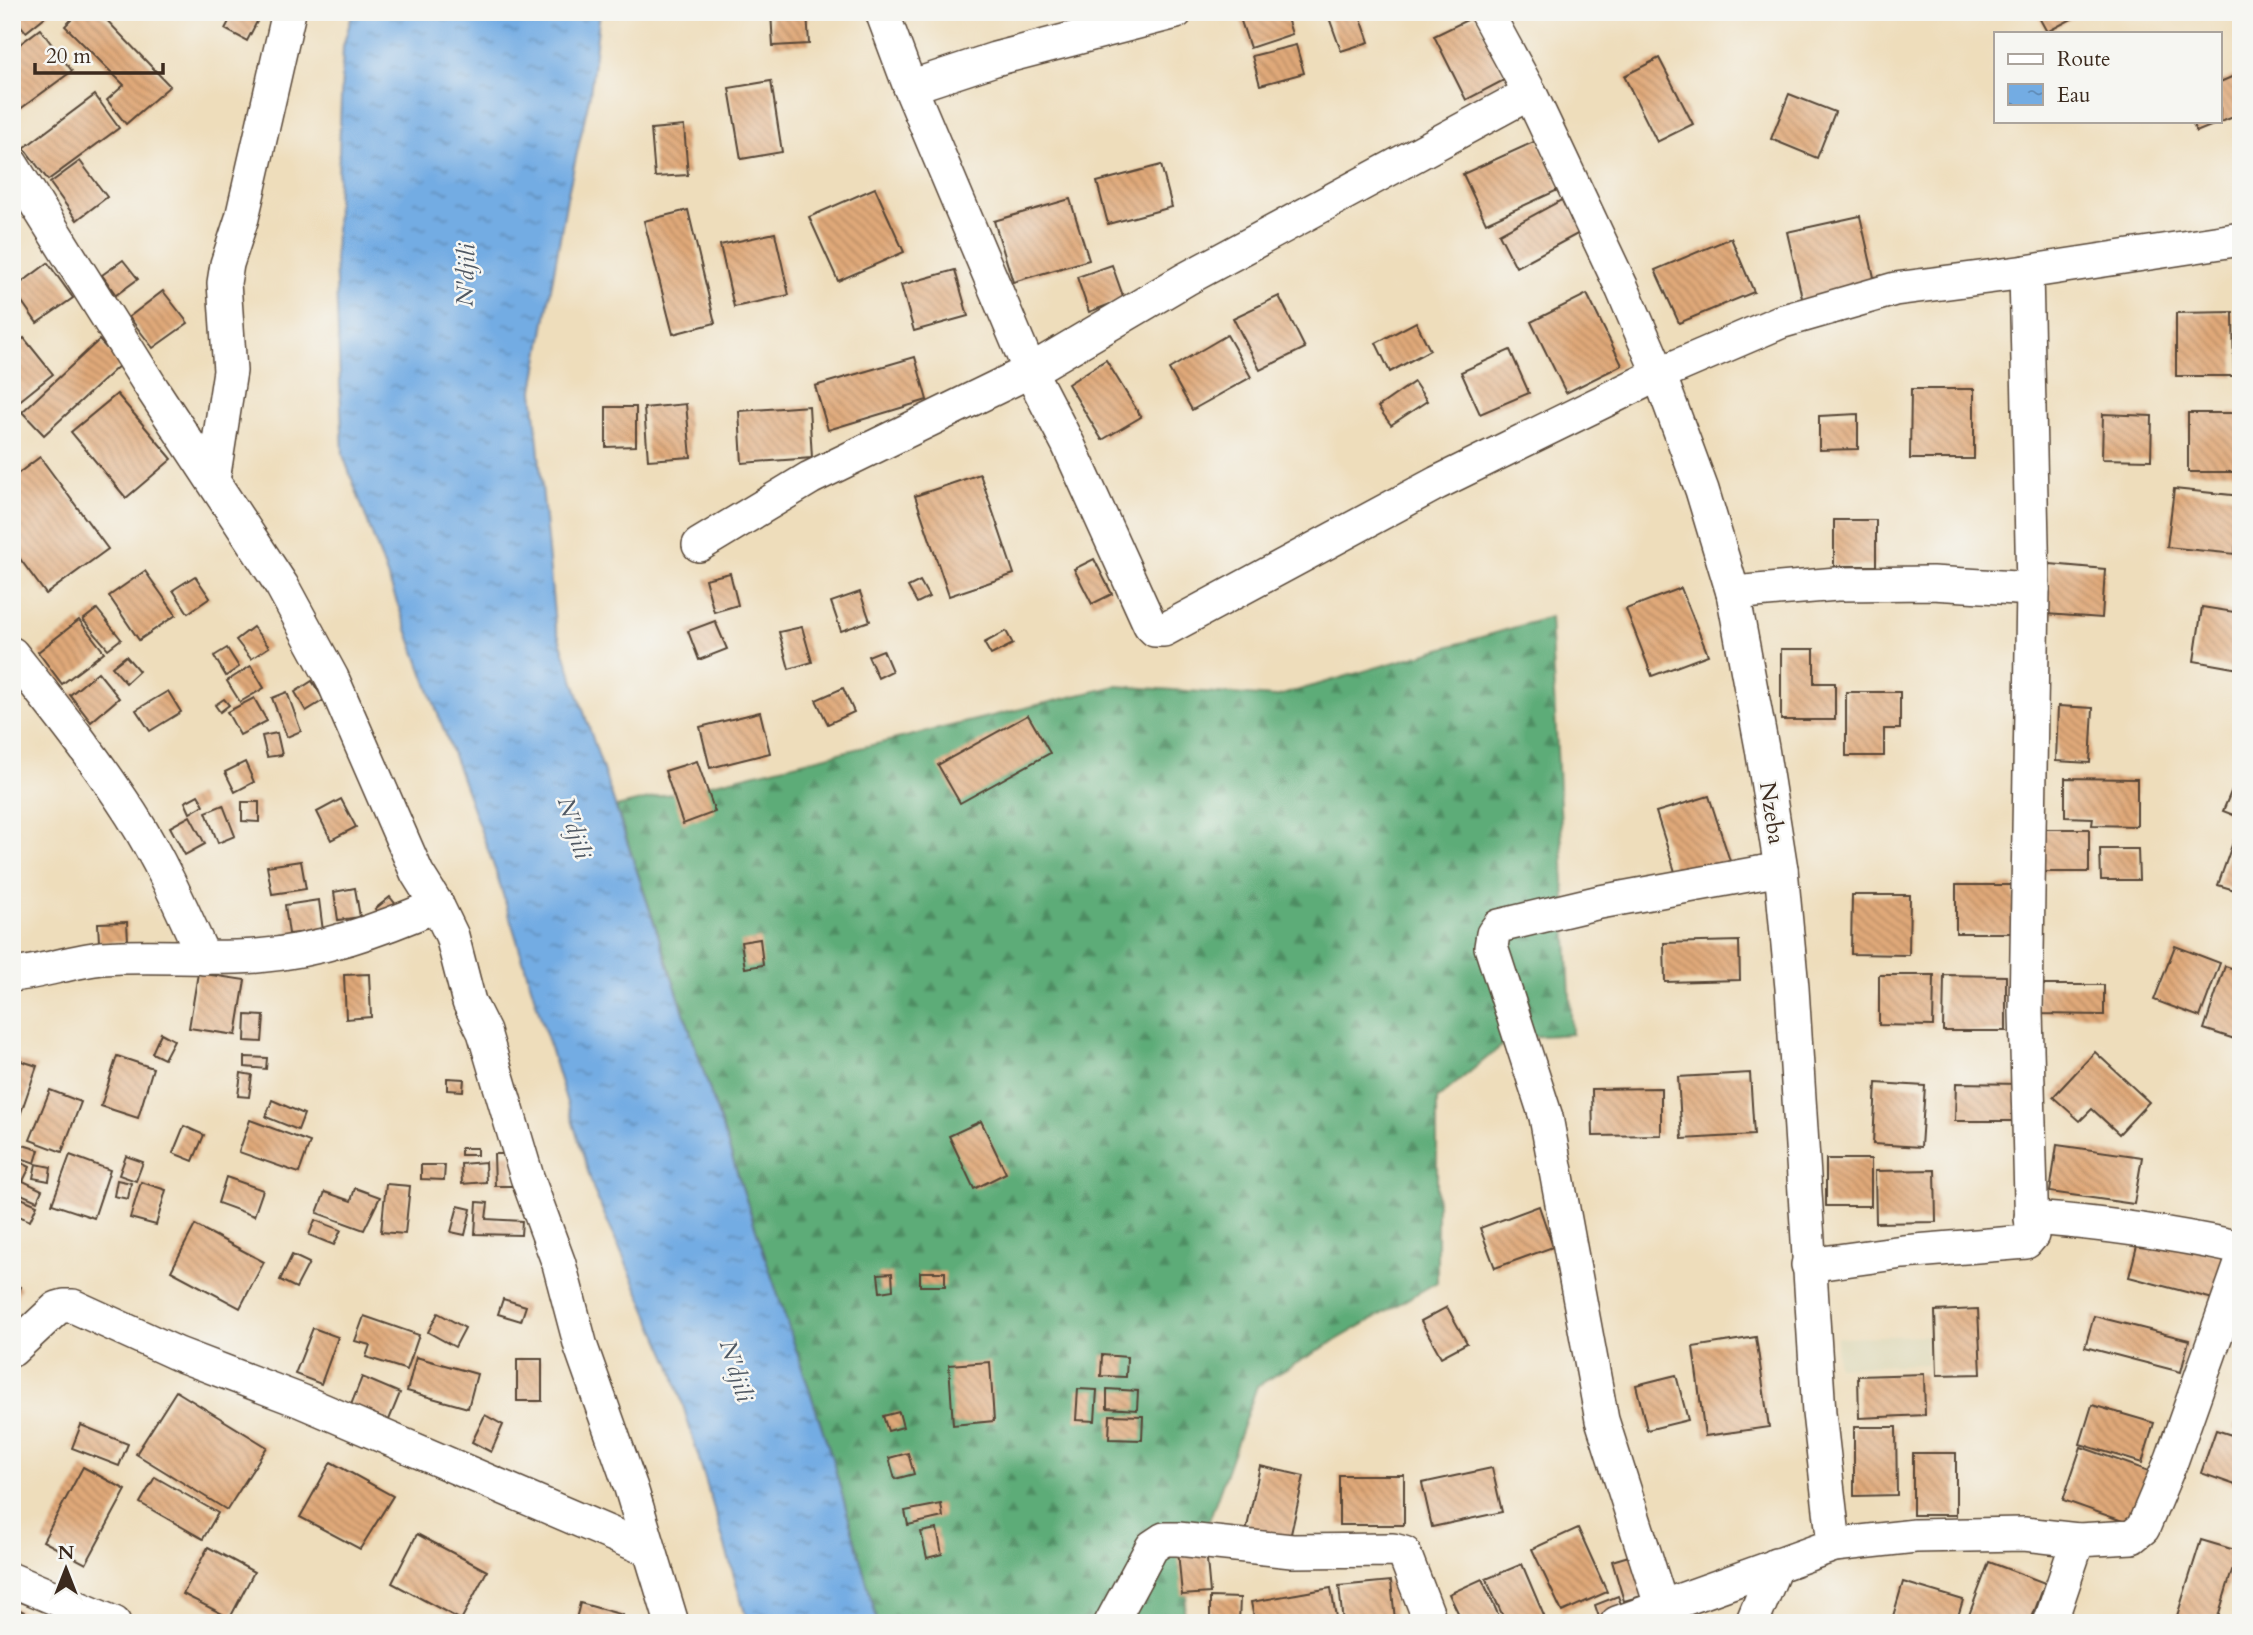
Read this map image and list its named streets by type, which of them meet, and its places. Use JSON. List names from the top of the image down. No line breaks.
{"streets":{"street":["Nzeba"]},"water":["N'djili"],"legend":["Route","Eau"],"scale_bar":"20 m","north":"top"}
